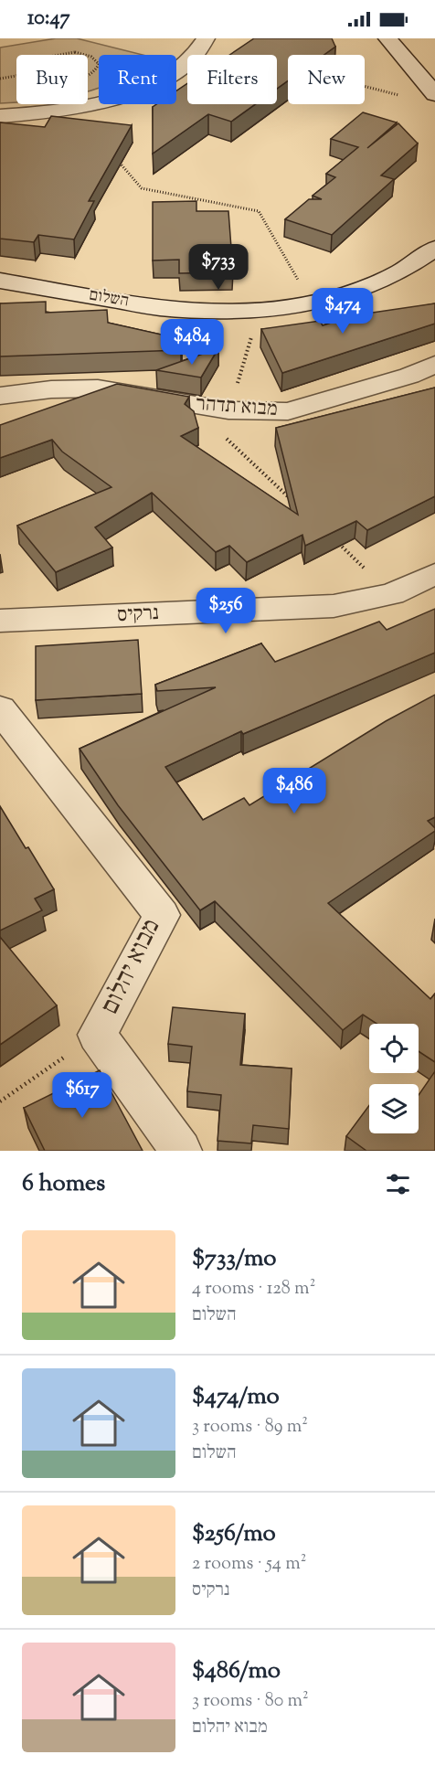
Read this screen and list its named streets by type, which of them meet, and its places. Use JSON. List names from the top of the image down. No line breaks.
{"streets":{"street":["השלום","מבוא תדהר","נרקיס","מבוא יהלום"]},"page":{"status":"10:47","chip":["Buy","Rent","Filters","New"],"price":["$733","$474","$484","$256","$486","$617"],"heading":"6 homes","list":[{"name":"$733/mo","note":"4 rooms · 128 m² · השלום"},{"name":"$474/mo","note":"3 rooms · 89 m² · השלום"},{"name":"$256/mo","note":"2 rooms · 54 m² · נרקיס"},{"name":"$486/mo","note":"3 rooms · 80 m² · מבוא יהלום"}]}}
